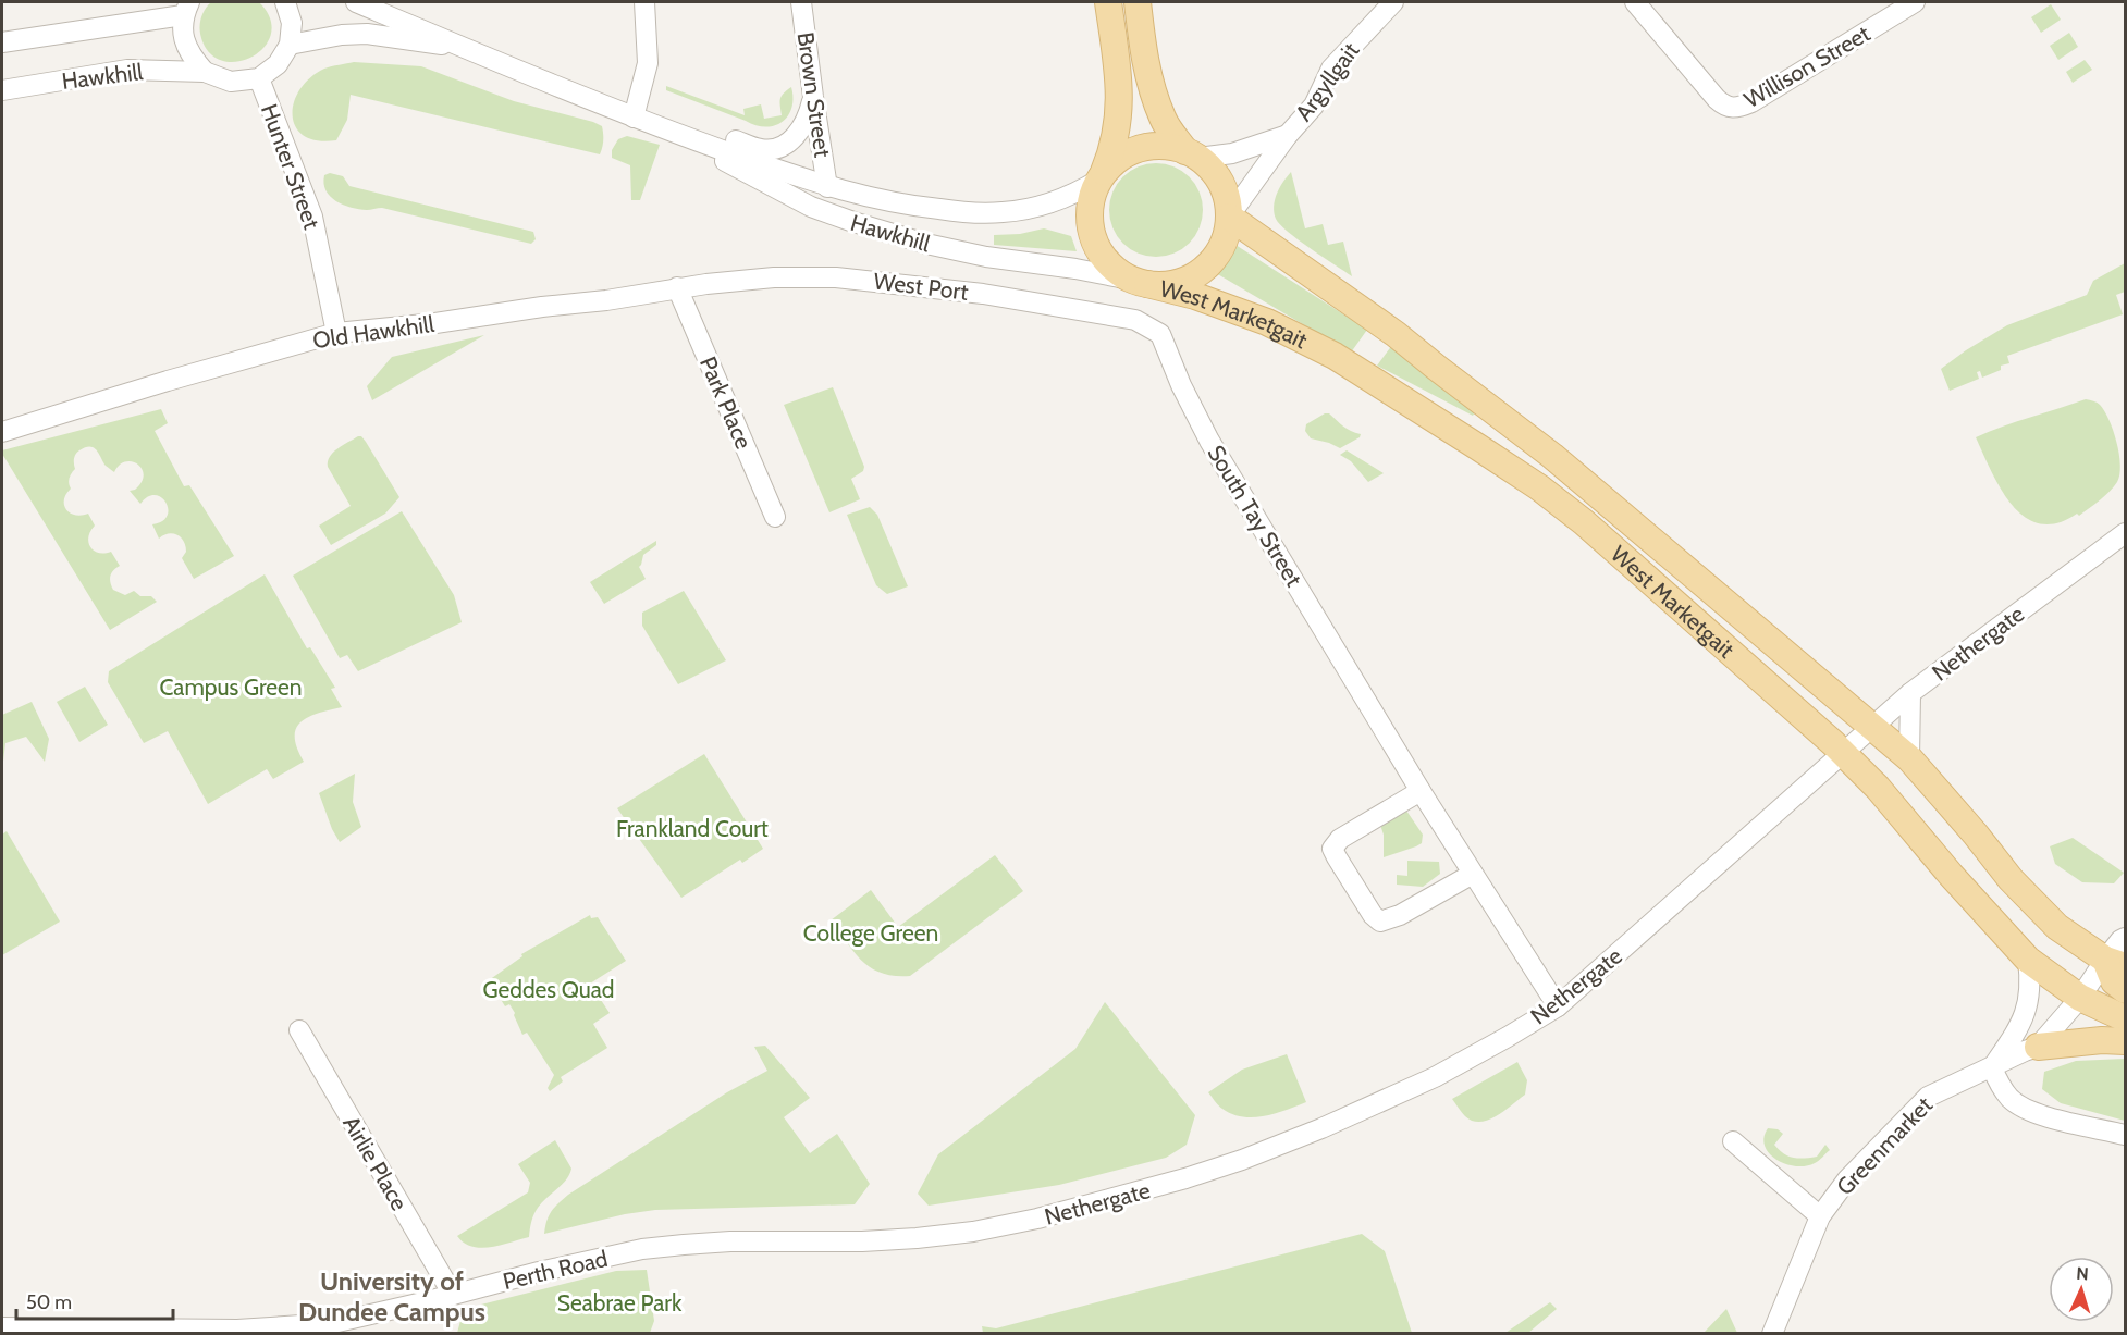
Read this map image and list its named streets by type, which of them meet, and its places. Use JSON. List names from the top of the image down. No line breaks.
{"streets":{"main road":["West Marketgait"],"street":["Willison Street","Hawkhill","Argyllgait","Brown Street","Hunter Street","West Port","Old Hawkhill","Park Place","South Tay Street","Nethergate","Greenmarket","Airlie Place","Perth Road"]},"crossings":[["Hawkhill","Argyllgait"],["Hawkhill","Brown Street"],["Hawkhill","Hunter Street"],["Hawkhill","West Marketgait"],["Argyllgait","West Marketgait"],["Hunter Street","Old Hawkhill"],["West Port","Old Hawkhill"],["West Port","Park Place"],["West Port","South Tay Street"],["West Marketgait","Nethergate"],["West Marketgait","Greenmarket"],["Old Hawkhill","Park Place"],["Nethergate","Perth Road"],["Airlie Place","Perth Road"]],"districts":["University of Dundee Campus"],"parks":["Campus Green","Frankland Court","College Green","Geddes Quad","Seabrae Park"],"scale_bar":"50 m","north":"top"}
